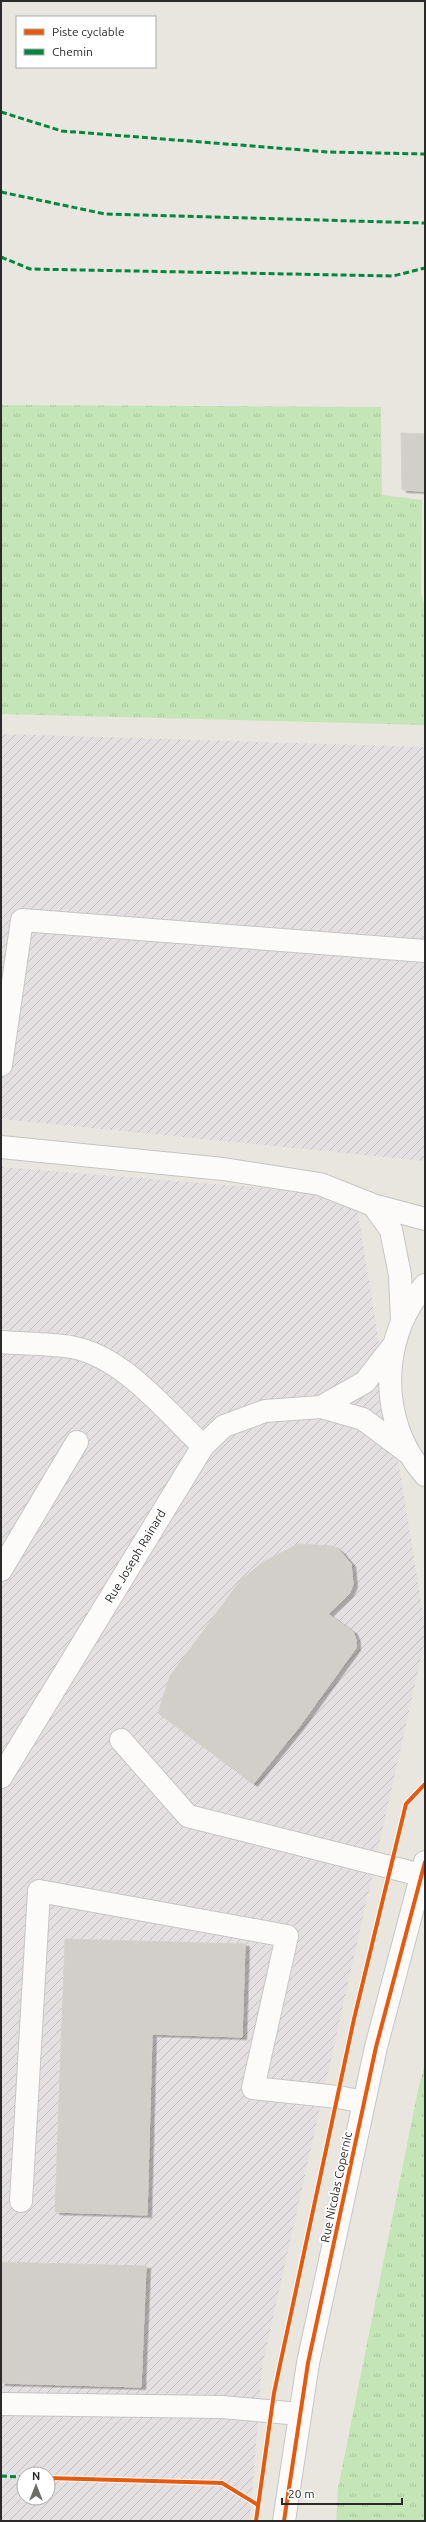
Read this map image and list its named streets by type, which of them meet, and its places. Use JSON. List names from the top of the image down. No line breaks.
{"streets":{"street":["Rue Joseph Rainard","Rue Nicolas Copernic"]},"legend":["Piste cyclable","Chemin"],"scale_bar":"20 m","north":"top"}
